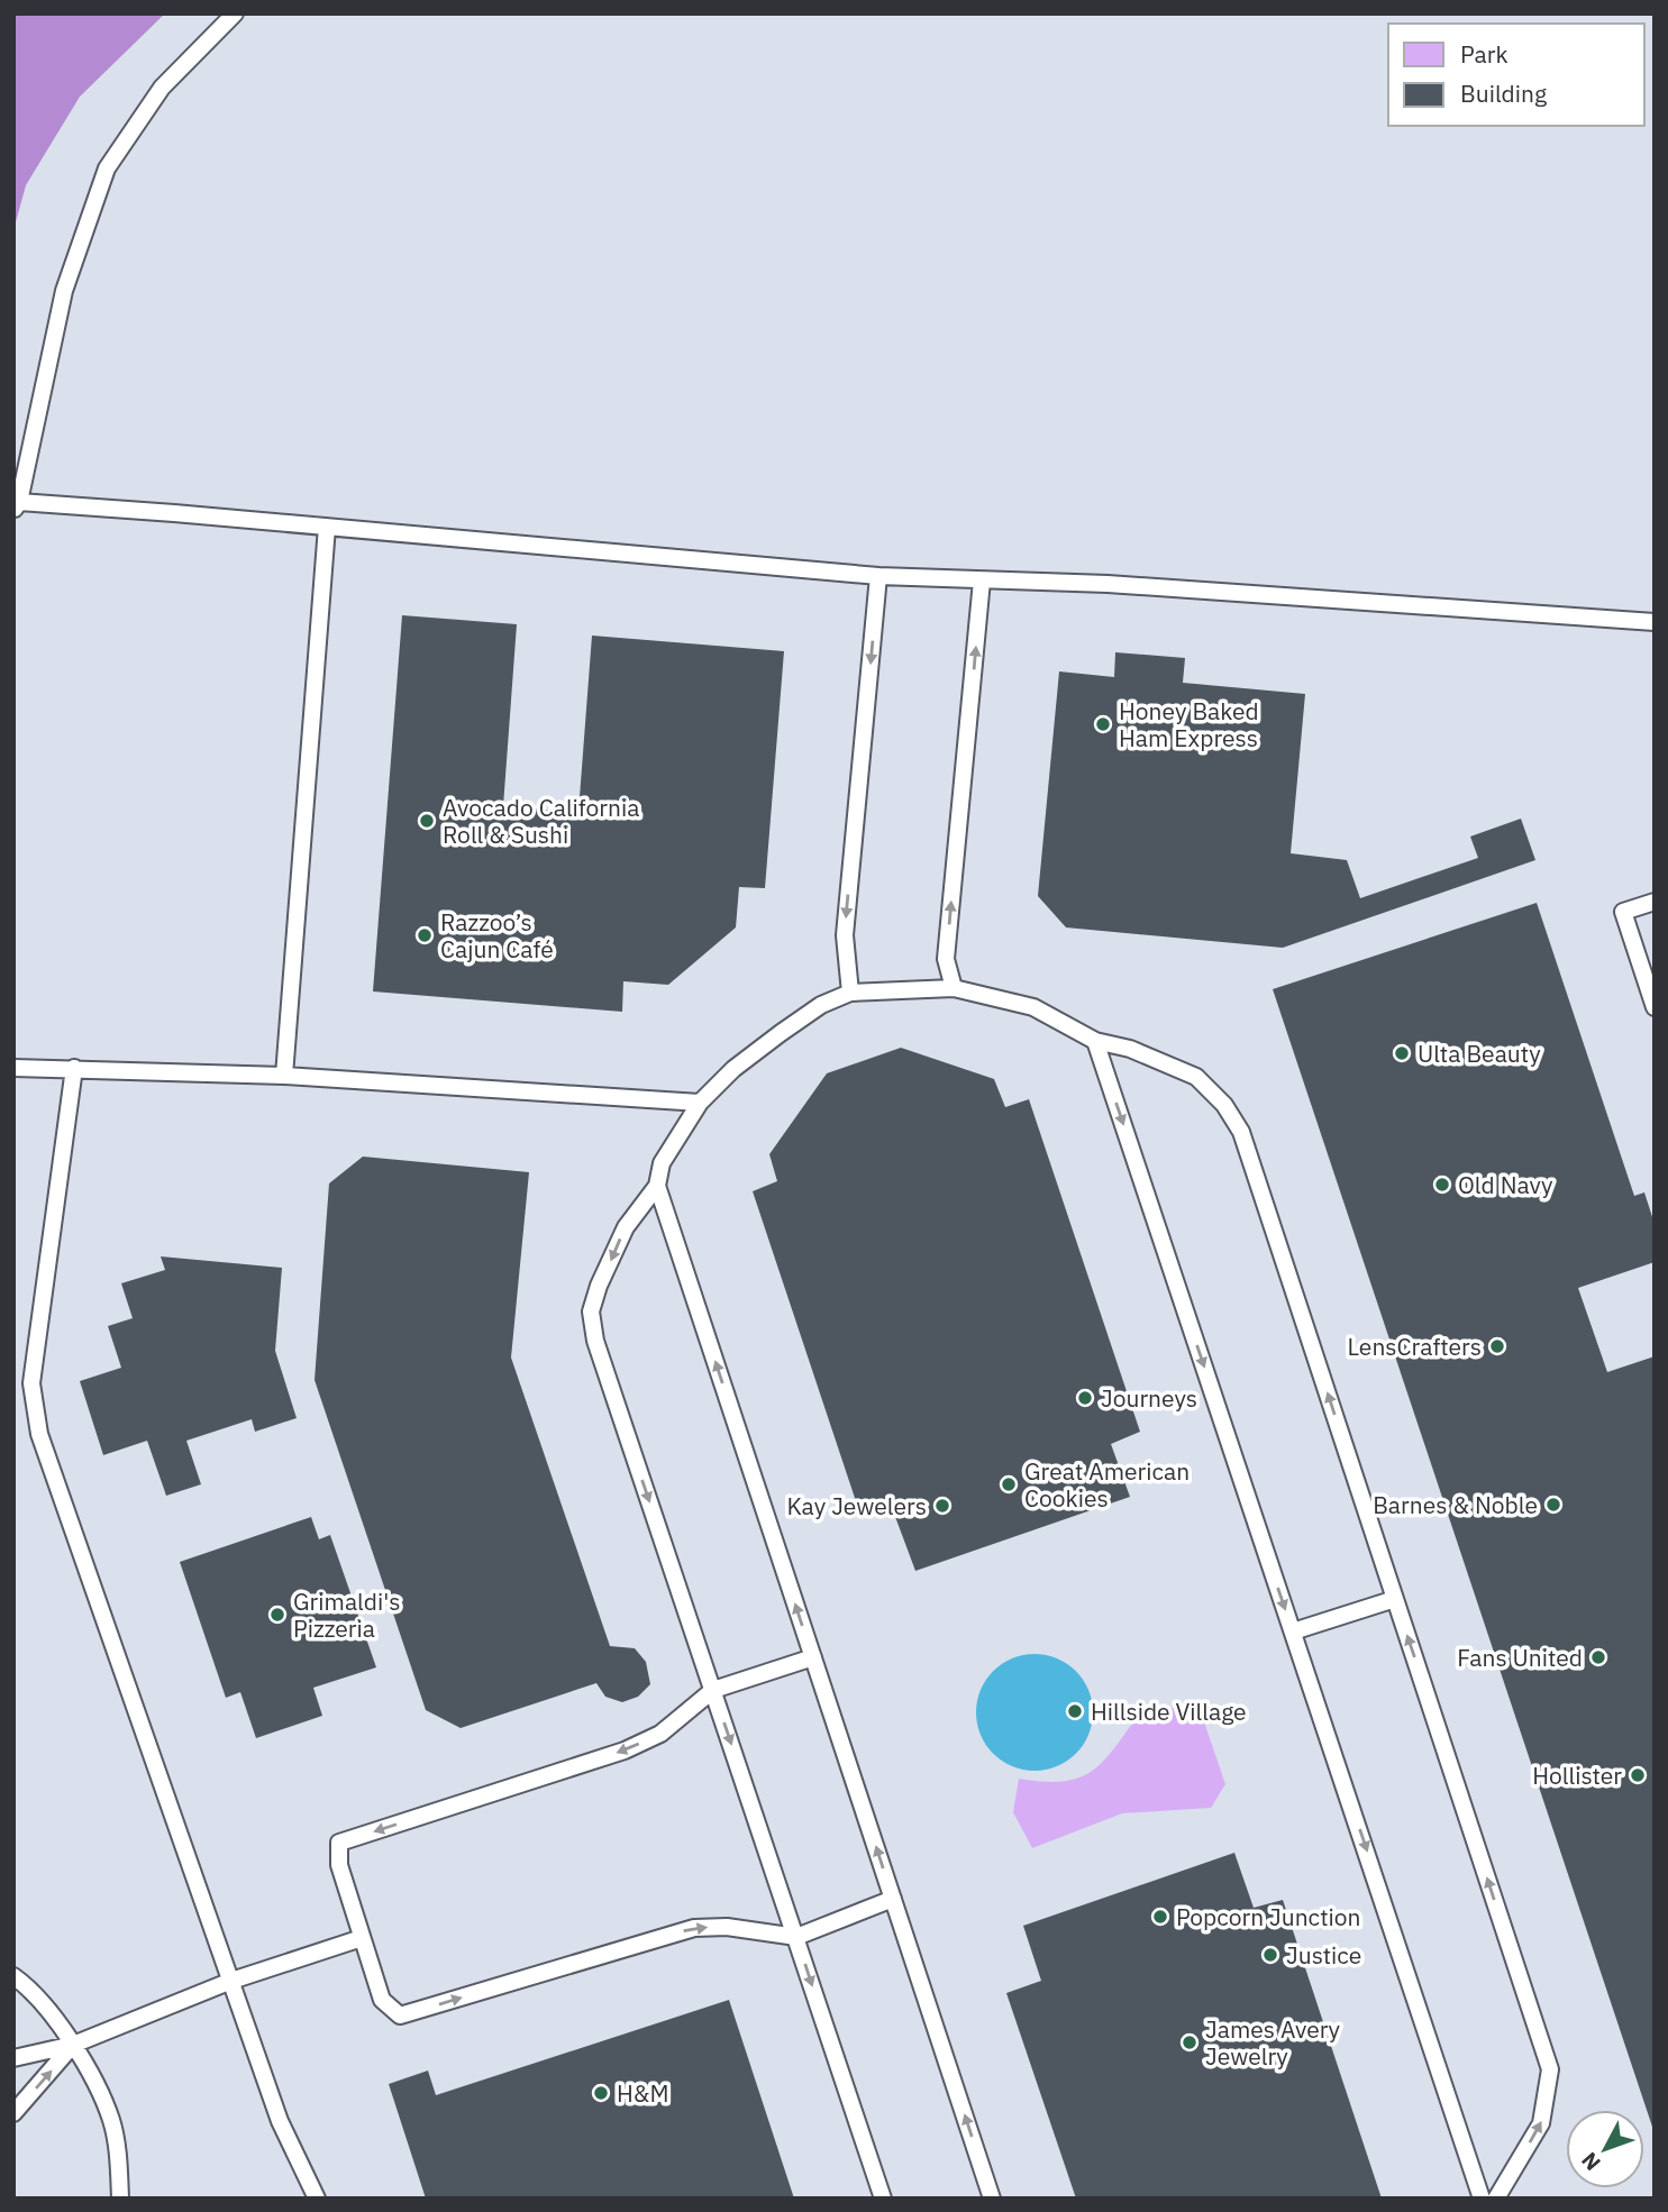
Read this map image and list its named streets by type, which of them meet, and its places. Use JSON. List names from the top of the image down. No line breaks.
{"places":["Honey Baked Ham Express","Avocado California Roll & Sushi","Razzoo’s Cajun Café","Ulta Beauty","Old Navy","LensCrafters","Journeys","Great American Cookies","Barnes & Noble","Kay Jewelers","Grimaldi's Pizzeria","Fans United","Hillside Village","Hollister","Popcorn Junction","Justice","James Avery Jewelry","H&M"],"legend":["Park","Building"],"north":"bottom left"}
